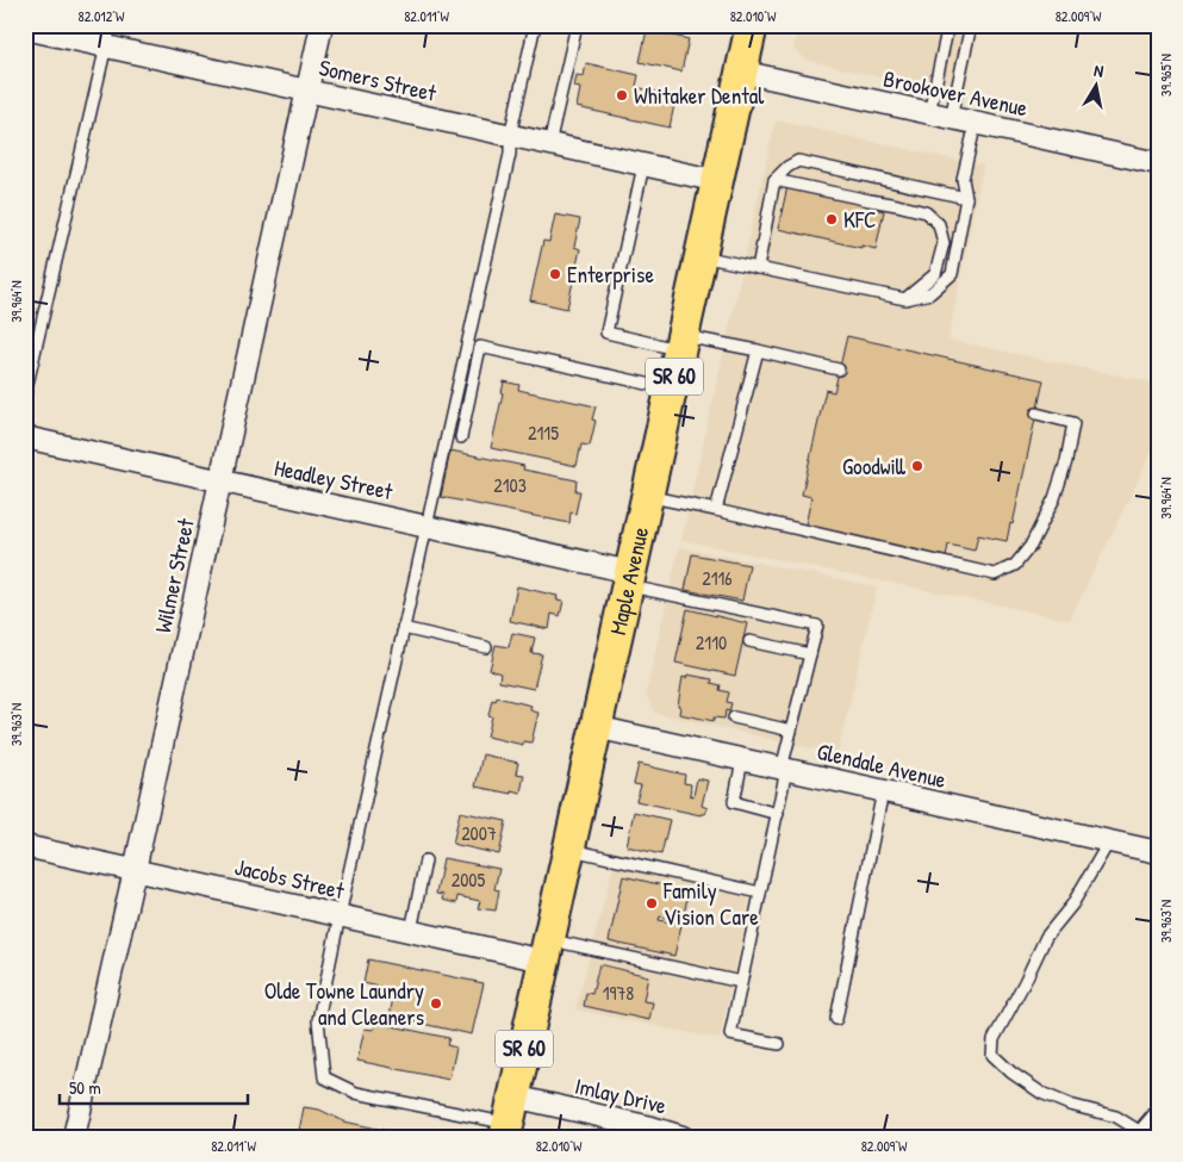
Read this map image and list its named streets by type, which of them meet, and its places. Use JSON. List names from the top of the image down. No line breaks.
{"streets":{"main road":["SR 60","Maple Avenue"],"street":["Somers Street","Brookover Avenue","Headley Street","Wilmer Street","Glendale Avenue","Jacobs Street","Imlay Drive"]},"crossings":[["Somers Street","Wilmer Street"],["Somers Street","Maple Avenue"],["Brookover Avenue","Maple Avenue"],["Headley Street","Wilmer Street"],["Headley Street","Maple Avenue"],["Wilmer Street","Jacobs Street"],["Maple Avenue","Glendale Avenue"],["Maple Avenue","Jacobs Street"],["Maple Avenue","Imlay Drive"]],"places":["Whitaker Dental","KFC","Enterprise","Goodwill","Family Vision Care","Olde Towne Laundry and Cleaners"],"house_numbers":["2115","2103","2116","2110","2007","2005","1978"],"scale_bar":"50 m","north":"top","coordinates":["82.012°W","82.011°W","82.010°W","82.009°W","39.965°N","39.964°N","39.963°N"]}
